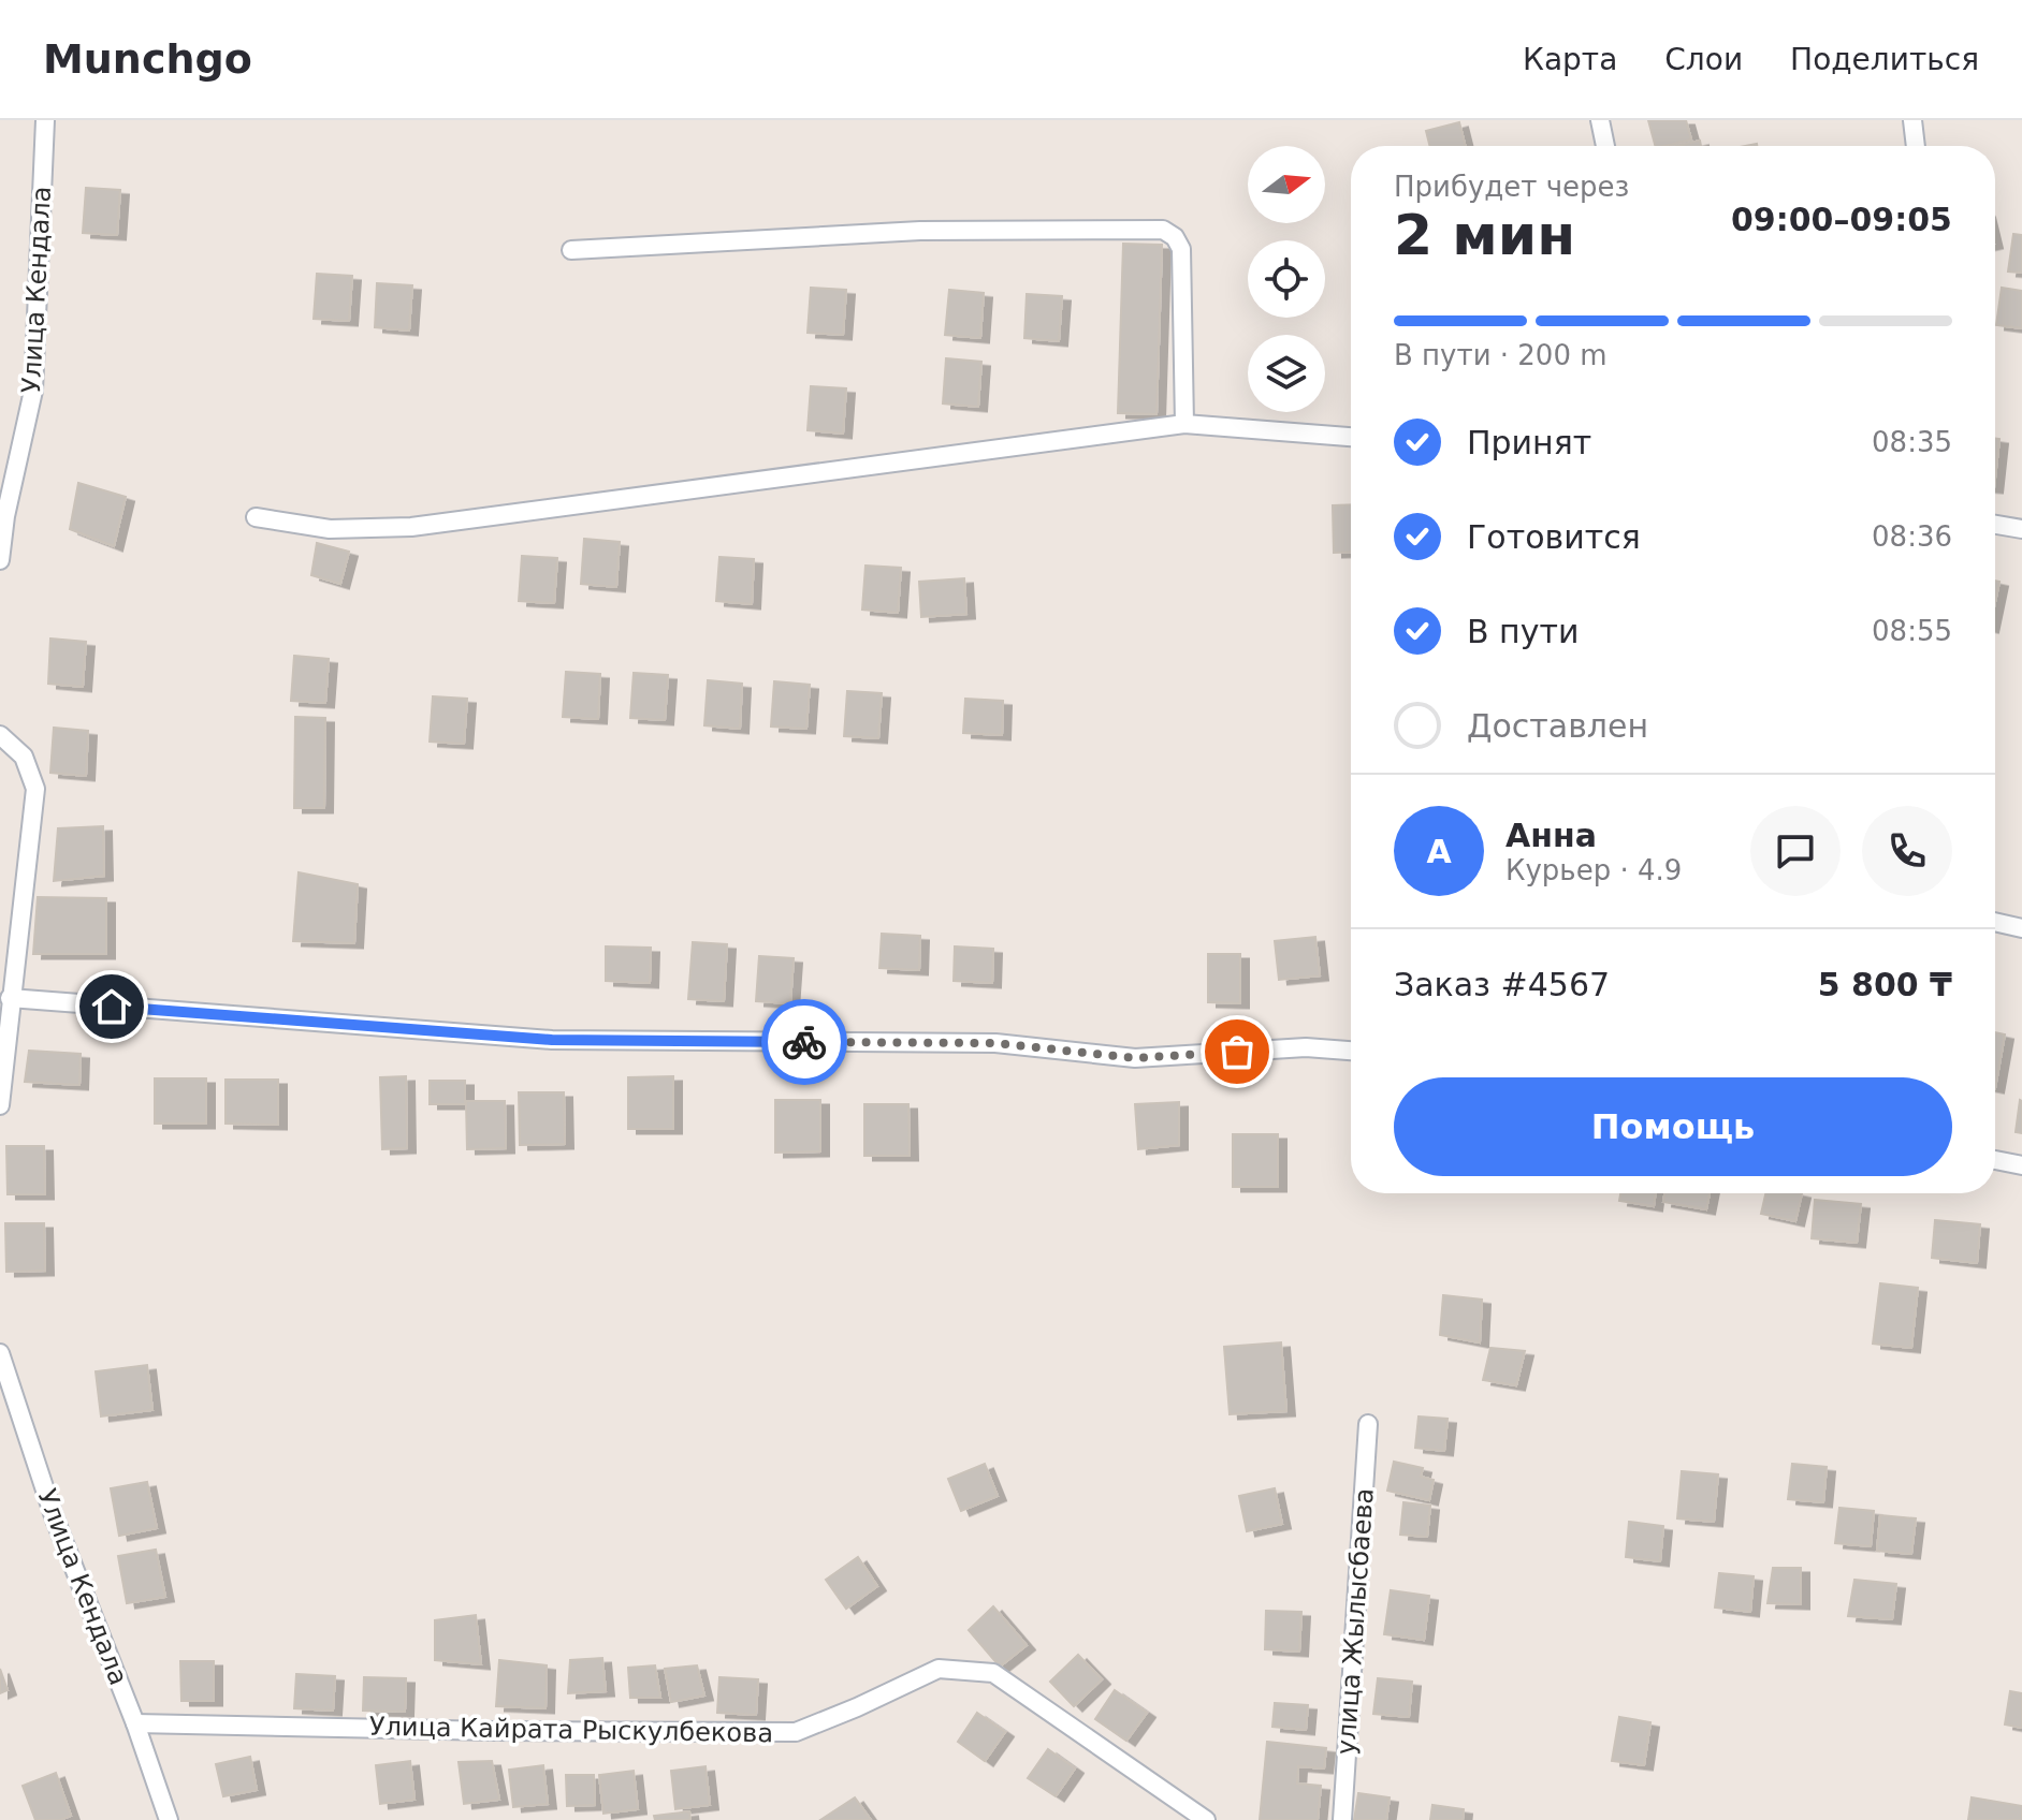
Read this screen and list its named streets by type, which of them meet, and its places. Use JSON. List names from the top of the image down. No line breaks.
{"streets":{"street":["Улица Кендала","улица Жылысбаева","Улица Кайрата Рыскулбекова"]},"crossings":[["Улица Кендала","Улица Кайрата Рыскулбекова"]],"north":"right","page":{"header":"Munchgo","nav":["Карта","Слои","Поделиться"],"heading":["2 мин","Прибудет через","09:00–09:05"],"panel":["Анна","Курьер · 4.9","Заказ #4567","5 800 ₸"],"bar":"В пути · 200 m","list":[["Принят","08:35"],["Готовится","08:36"],["В пути","08:55"],"Доставлен"],"round":"А","buttons":"Помощь"}}
